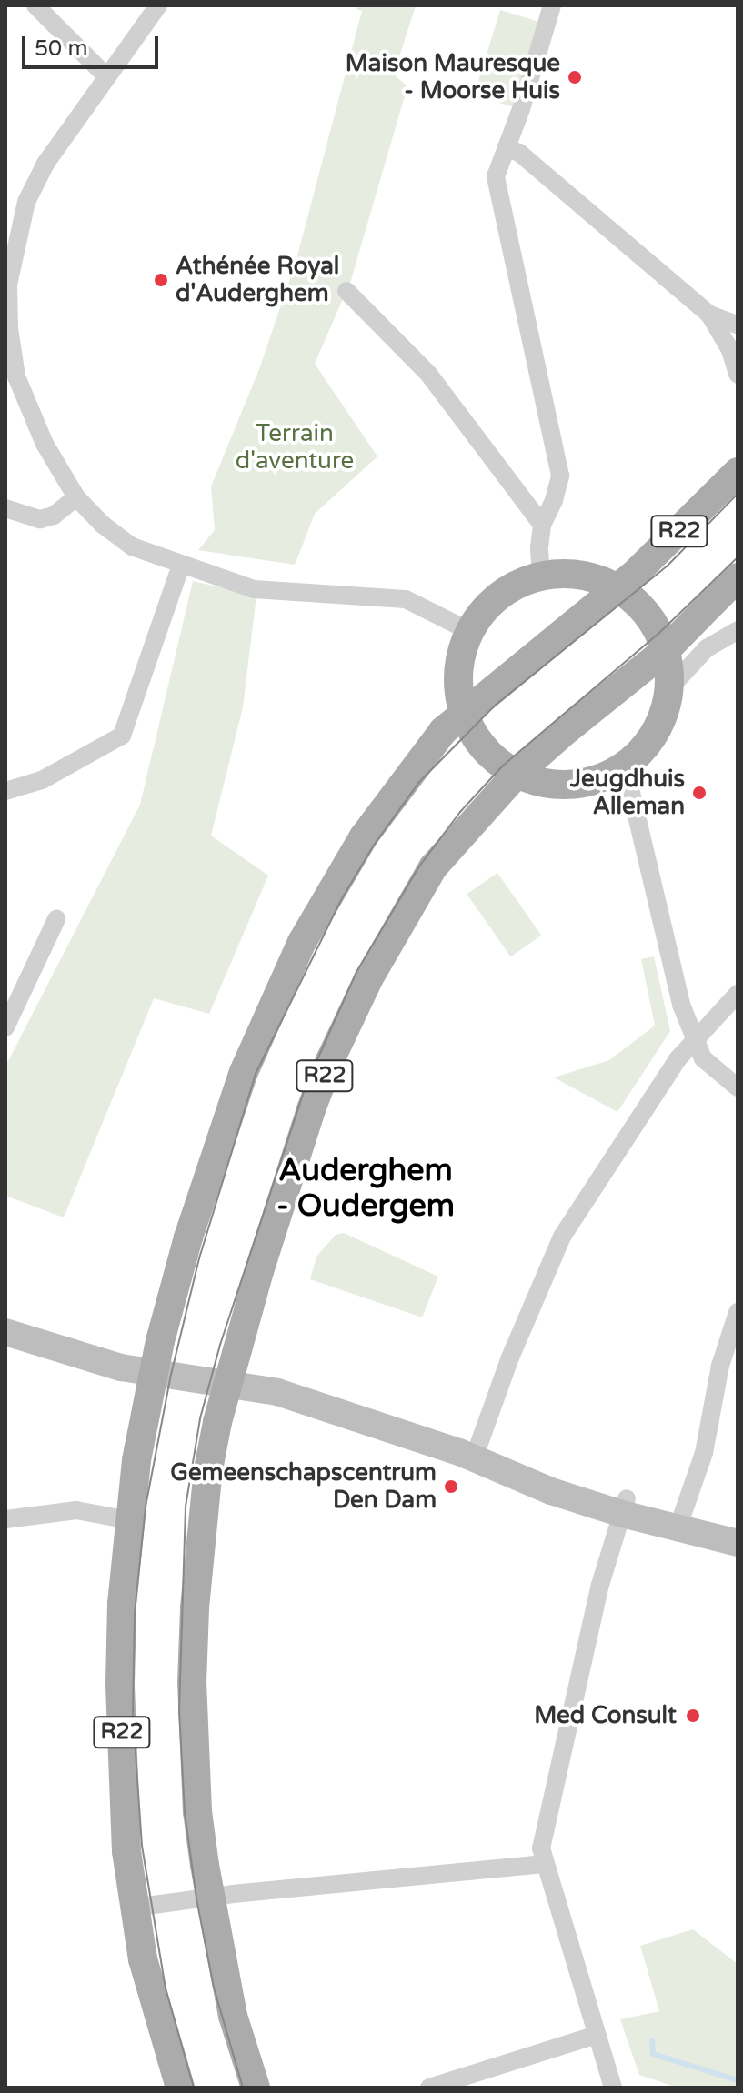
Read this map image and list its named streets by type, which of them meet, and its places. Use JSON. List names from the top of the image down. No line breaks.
{"streets":{"main road":["R22"]},"districts":["Auderghem - Oudergem"],"parks":["Terrain d'aventure"],"places":["Maison Mauresque - Moorse Huis","Athénée Royal d'Auderghem","Jeugdhuis Alleman","Gemeenschapscentrum Den Dam","Med Consult"],"scale_bar":"50 m"}
